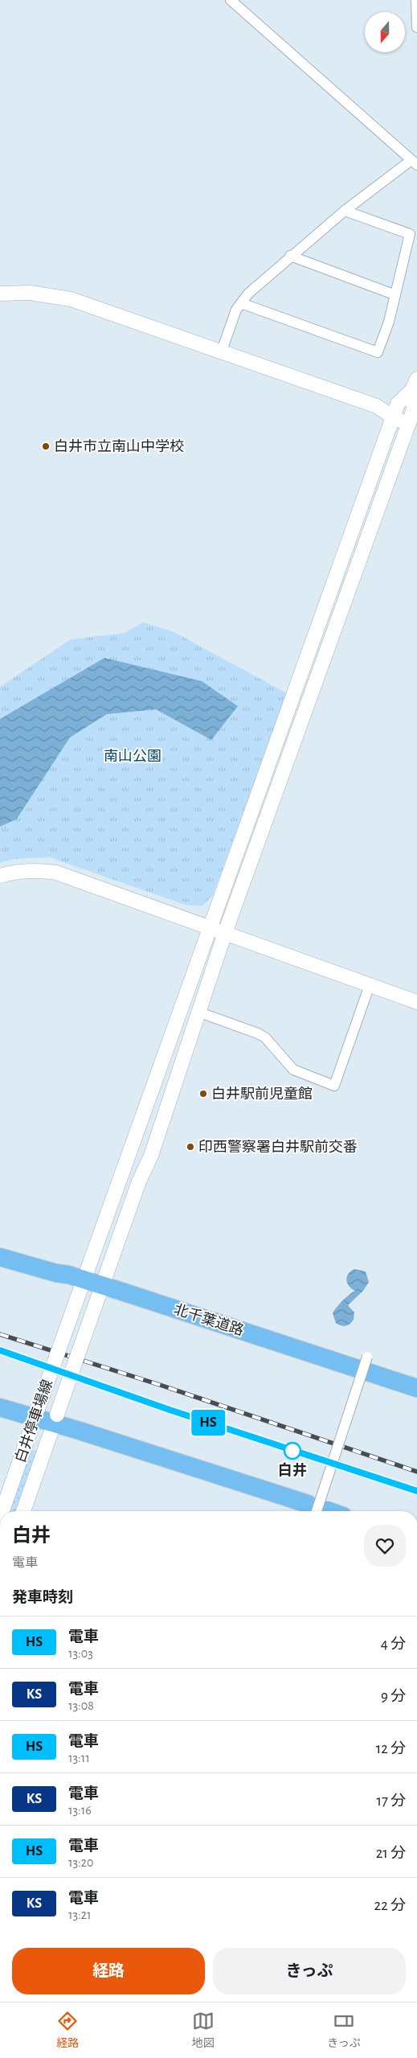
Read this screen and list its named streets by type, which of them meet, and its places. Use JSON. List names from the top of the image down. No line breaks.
{"streets":{"highway":["北千葉道路"],"street":["白井停車場線"]},"crossings":[["北千葉道路","白井停車場線"]],"parks":["南山公園"],"places":["白井市立南山中学校","白井駅前児童館","印西警察署白井駅前交番","白井"],"north":"bottom","page":{"on_map":"HS","heading":[["白井","電車"],"発車時刻"],"list":[{"mark":"HS","name":"電車","note":"13:03","value":"4 分"},{"mark":"KS","name":"電車","note":"13:08","value":"9 分"},{"mark":"HS","name":"電車","note":"13:11","value":"12 分"},{"mark":"KS","name":"電車","note":"13:16","value":"17 分"},{"mark":"HS","name":"電車","note":"13:20","value":"21 分"},{"mark":"KS","name":"電車","note":"13:21","value":"22 分"}],"buttons":["経路","きっぷ"],"tabs":["経路","地図","きっぷ"]}}
